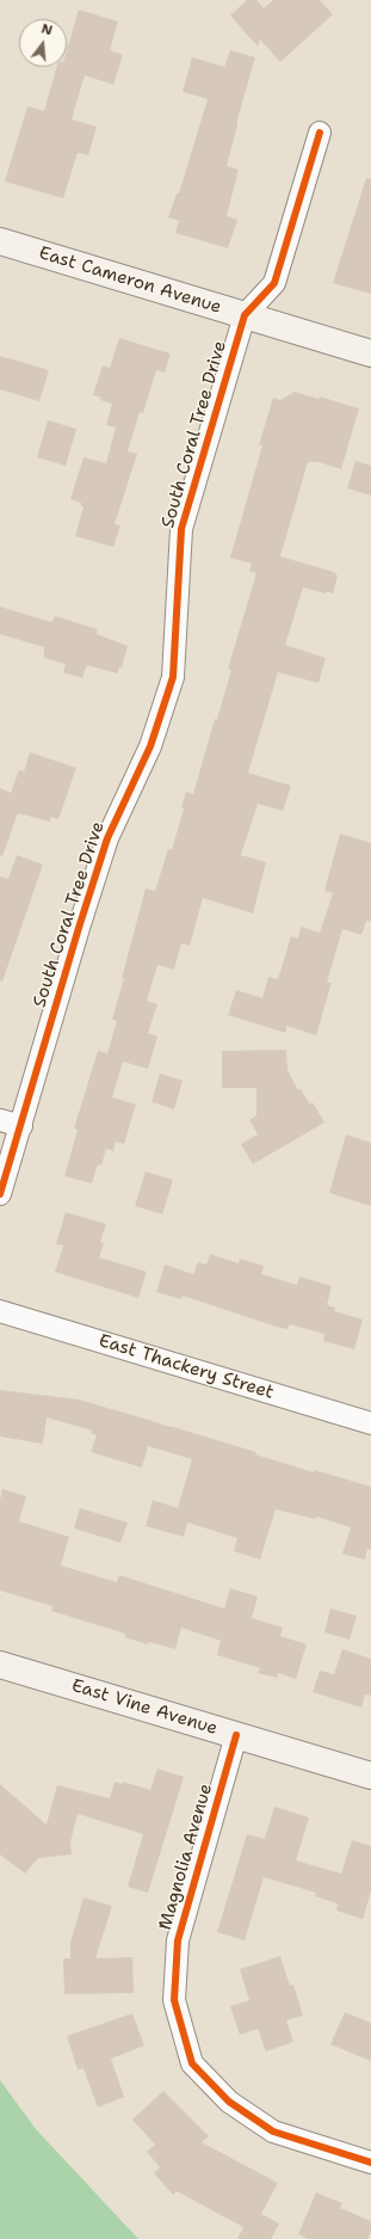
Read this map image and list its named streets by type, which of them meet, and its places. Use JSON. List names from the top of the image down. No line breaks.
{"streets":{"main road":["East Cameron Avenue","East Vine Avenue"],"street":["South Coral Tree Drive","East Thackery Street","Magnolia Avenue"]},"crossings":[["East Cameron Avenue","South Coral Tree Drive"],["East Vine Avenue","Magnolia Avenue"]],"north":"top"}
